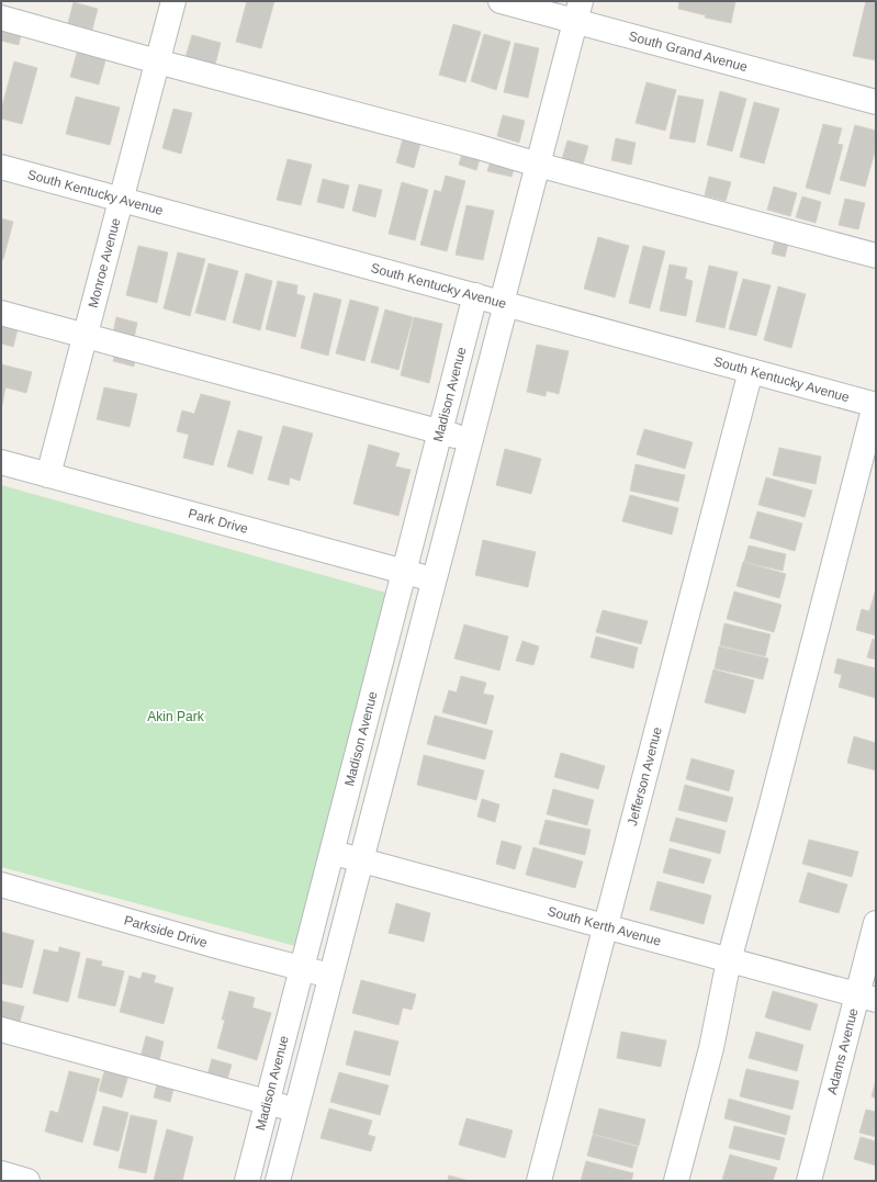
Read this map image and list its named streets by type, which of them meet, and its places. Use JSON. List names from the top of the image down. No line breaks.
{"streets":{"street":["South Grand Avenue","South Kentucky Avenue","Monroe Avenue","Madison Avenue","Park Drive","Jefferson Avenue","South Kerth Avenue","Parkside Drive","Adams Avenue"]},"crossings":[["South Kentucky Avenue","Monroe Avenue"],["South Kentucky Avenue","Madison Avenue"],["South Kentucky Avenue","Jefferson Avenue"],["Monroe Avenue","Park Drive"],["Madison Avenue","Park Drive"],["Madison Avenue","South Kerth Avenue"],["Madison Avenue","Parkside Drive"],["Jefferson Avenue","South Kerth Avenue"],["South Kerth Avenue","Adams Avenue"]],"parks":["Akin Park"]}
